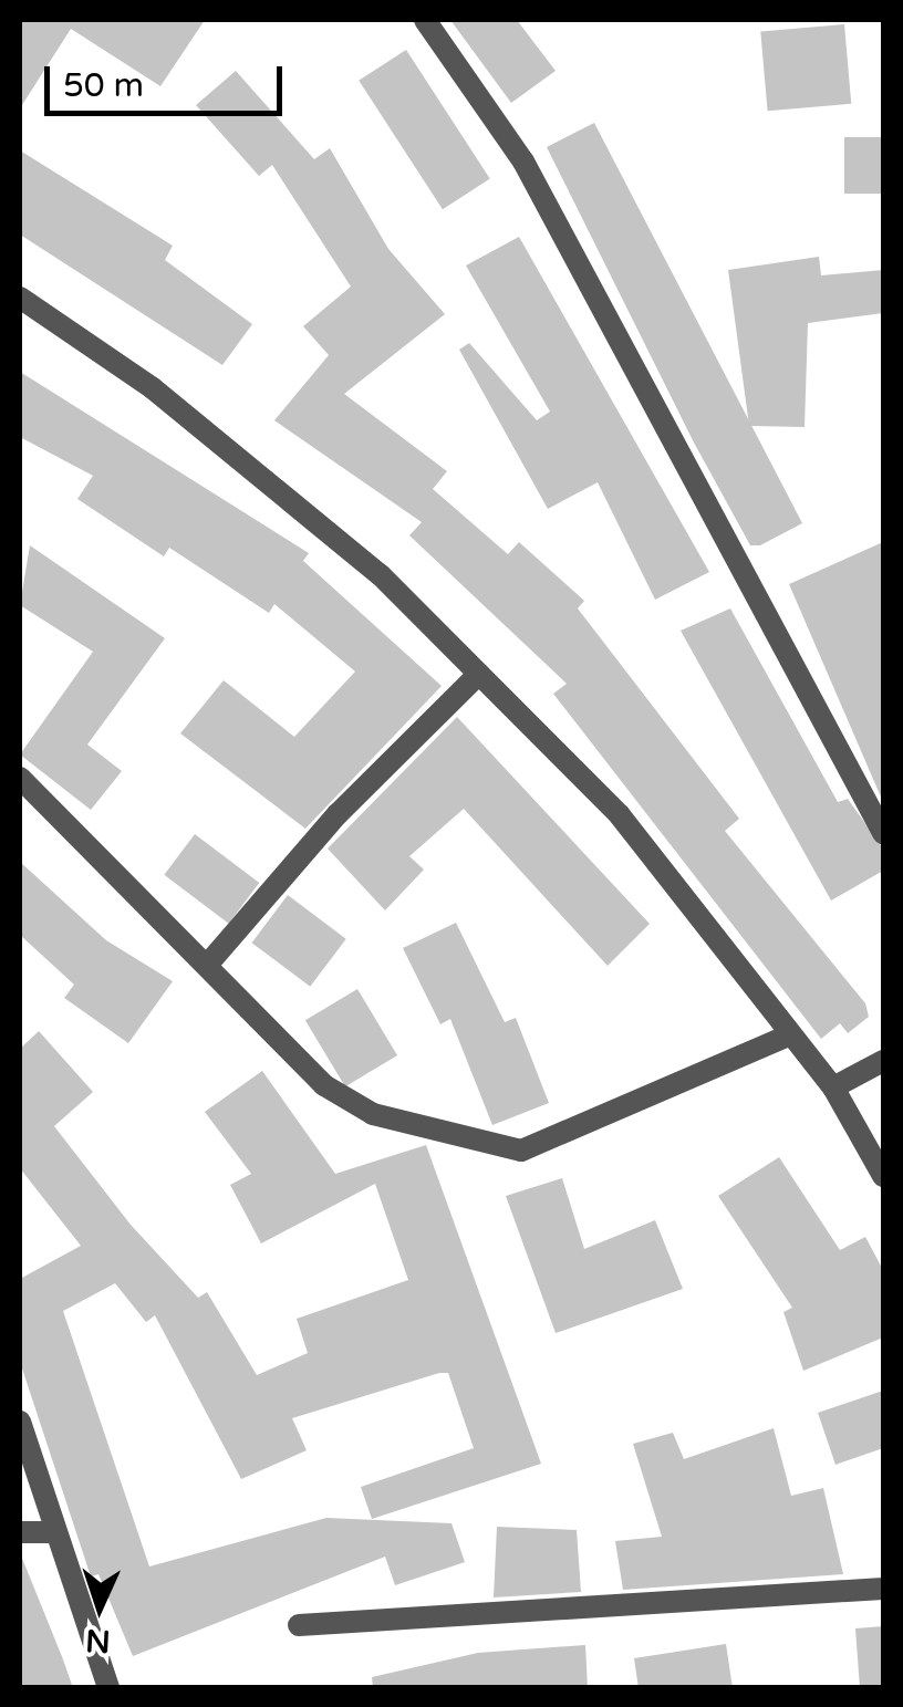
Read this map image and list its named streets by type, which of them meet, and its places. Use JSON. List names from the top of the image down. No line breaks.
{"scale_bar":"50 m","north":"bottom"}
